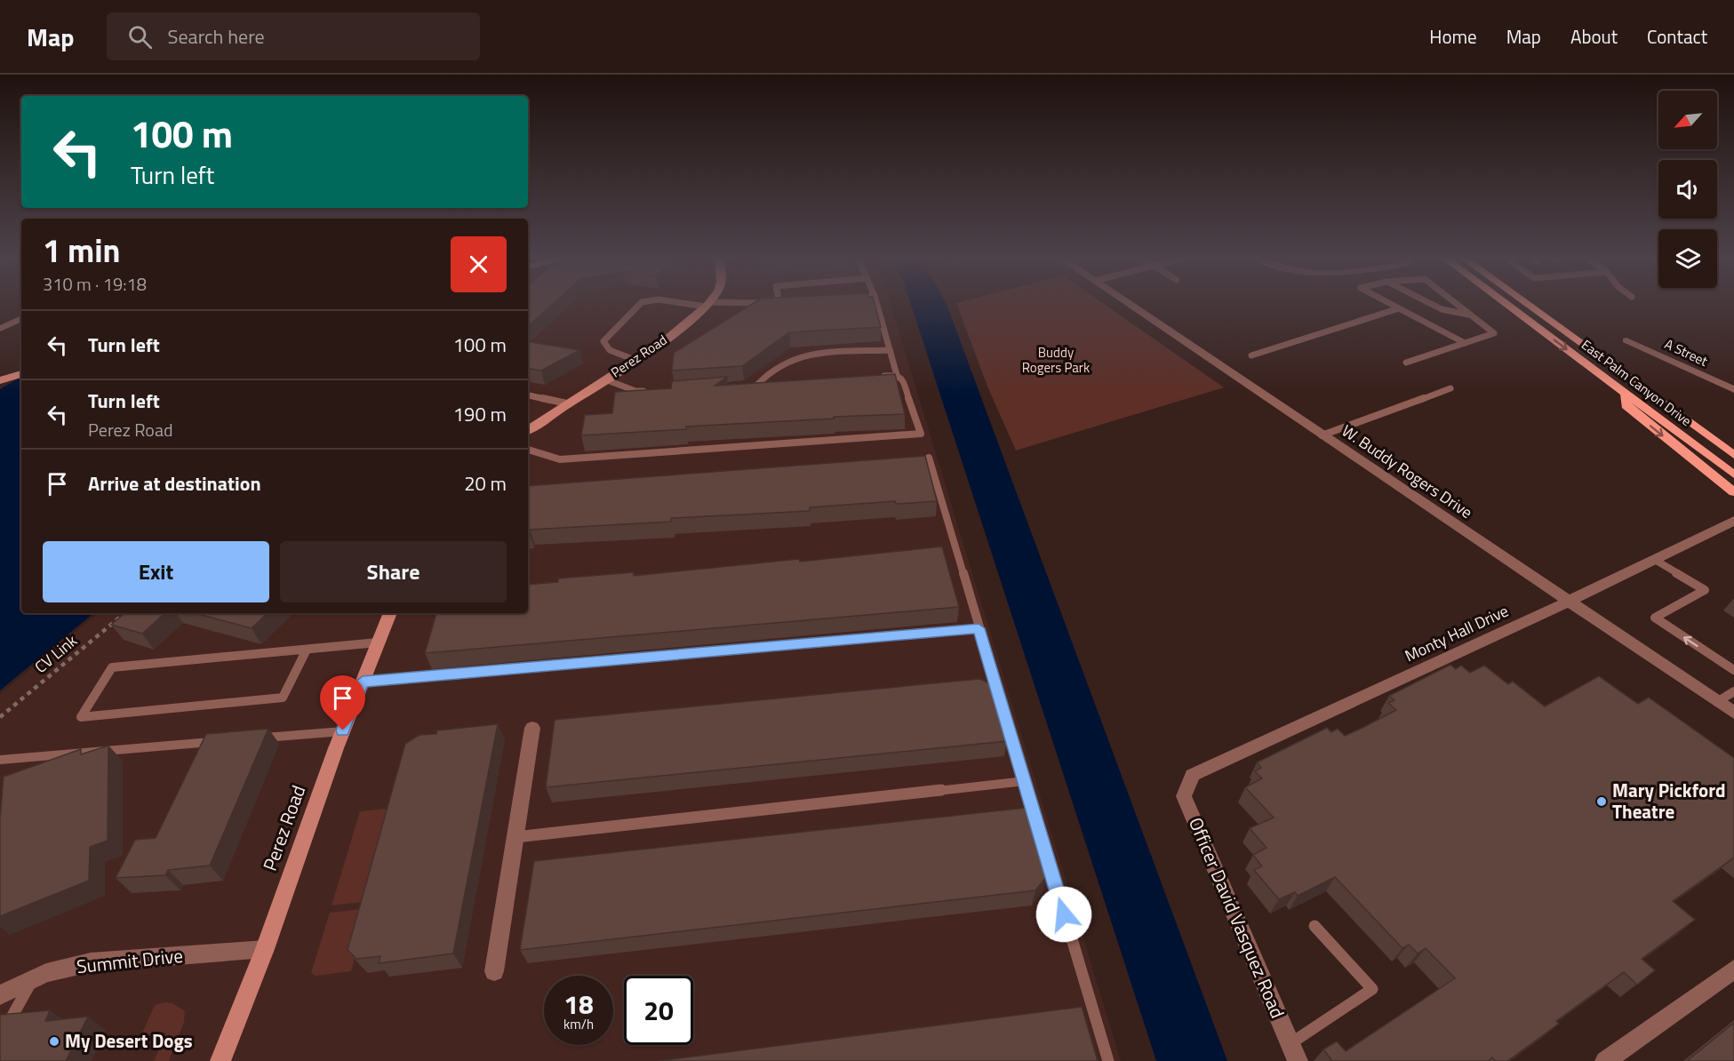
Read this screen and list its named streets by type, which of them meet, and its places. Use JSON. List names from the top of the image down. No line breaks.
{"streets":{"main road":["Perez Road","East Palm Canyon Drive"],"street":["A Street","W. Buddy Rogers Drive","Monty Hall Drive","Officer David Vasquez Road","Summit Drive"],"path":["CV Link"]},"crossings":[["Perez Road","Summit Drive"],["W. Buddy Rogers Drive","Monty Hall Drive"],["Monty Hall Drive","Officer David Vasquez Road"]],"parks":["Buddy Rogers Park"],"places":["Mary Pickford Theatre","My Desert Dogs"],"north":"bottom left","page":{"header":"Map","search":"Search here","nav":["Home","Map","About","Contact"],"turn":["100 m","Turn left"],"heading":["1 min","310 m · 19:18"],"list":[{"name":"Turn left","value":"100 m"},{"name":"Turn left","note":"Perez Road","value":"190 m"},{"name":"Arrive at destination","value":"20 m"}],"buttons":["Exit","Share"],"speed":"18 km/h","limit":"20"}}
